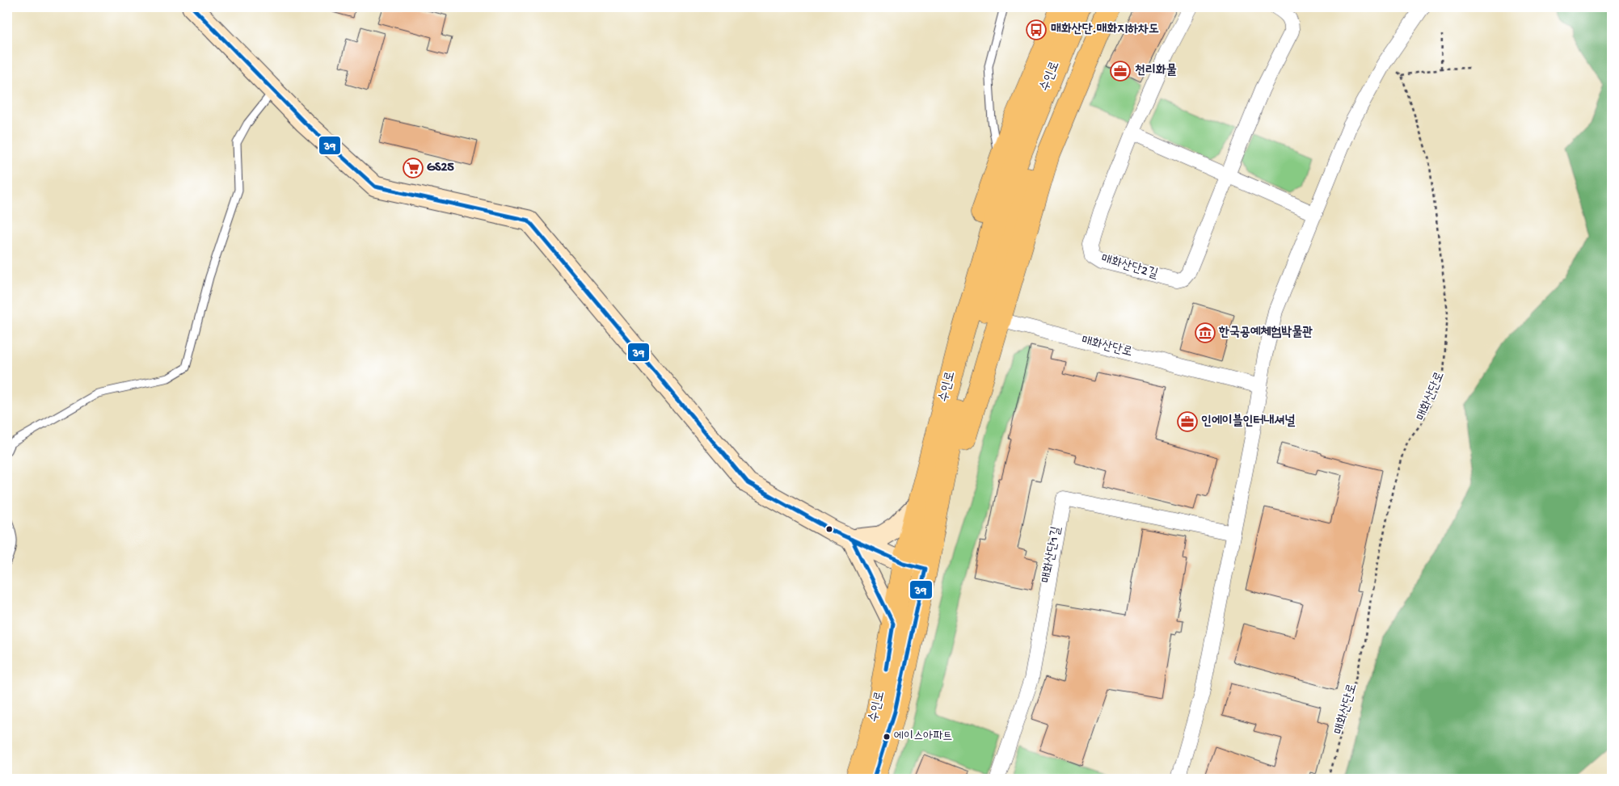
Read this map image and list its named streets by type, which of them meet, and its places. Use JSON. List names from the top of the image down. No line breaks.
{"streets":{"main road":["수인로"],"street":["매화산단2길","매화산단로","매화산단1길"]},"places":{"bus stop":["매화산단.매화지하차도"],"office":["천리화물","인에이블인터내셔널"],"supermarket":["GS25"],"museum":["한국공예체험박물관"],"other":["에이스아파트"]},"lines":["transit line 39"]}
